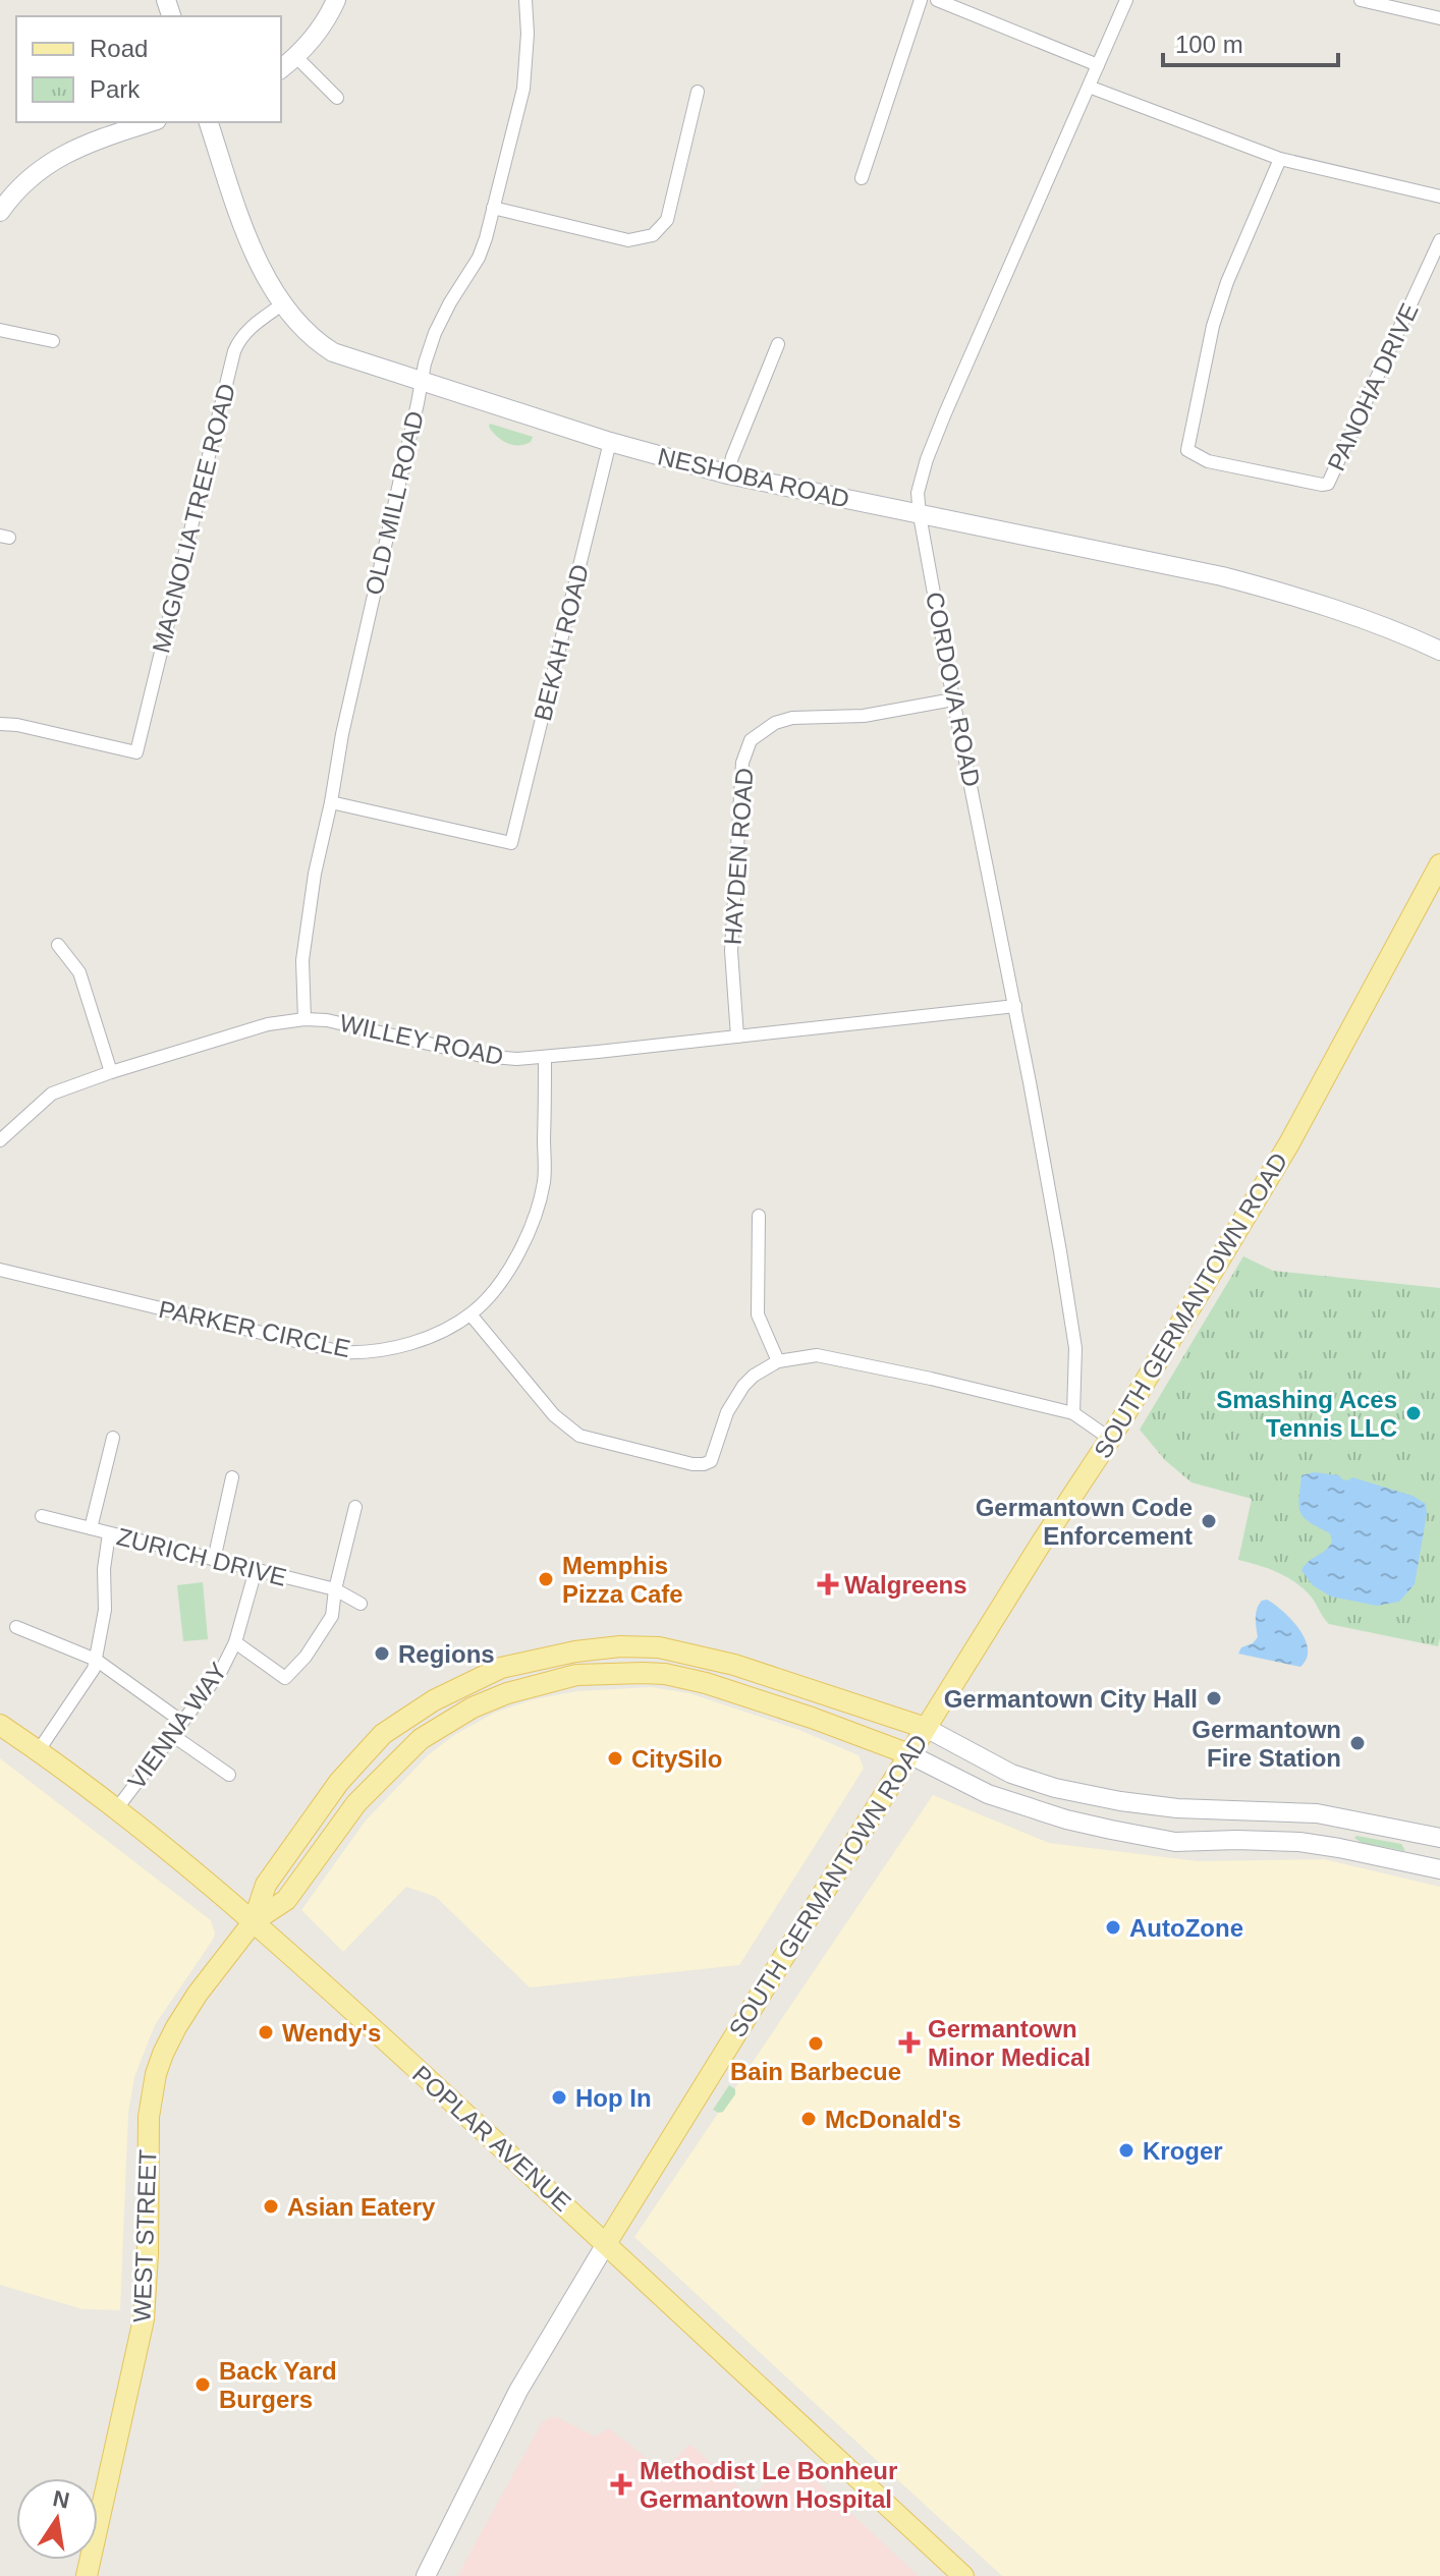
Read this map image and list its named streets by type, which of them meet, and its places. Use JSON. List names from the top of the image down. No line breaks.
{"streets":{"main road":["SOUTH GERMANTOWN ROAD","POPLAR AVENUE","WEST STREET"],"street":["PANOHA DRIVE","NESHOBA ROAD","OLD MILL ROAD","MAGNOLIA TREE ROAD","BEKAH ROAD","CORDOVA ROAD","HAYDEN ROAD","WILLEY ROAD","PARKER CIRCLE","ZURICH DRIVE","VIENNA WAY"]},"crossings":[["NESHOBA ROAD","OLD MILL ROAD"],["NESHOBA ROAD","MAGNOLIA TREE ROAD"],["NESHOBA ROAD","BEKAH ROAD"],["NESHOBA ROAD","CORDOVA ROAD"],["OLD MILL ROAD","BEKAH ROAD"],["OLD MILL ROAD","WILLEY ROAD"],["CORDOVA ROAD","HAYDEN ROAD"],["CORDOVA ROAD","WILLEY ROAD"],["HAYDEN ROAD","WILLEY ROAD"],["WILLEY ROAD","PARKER CIRCLE"],["SOUTH GERMANTOWN ROAD","POPLAR AVENUE"],["ZURICH DRIVE","VIENNA WAY"],["VIENNA WAY","POPLAR AVENUE"],["POPLAR AVENUE","WEST STREET"]],"places":{"other":["Smashing Aces Tennis LLC","Germantown Code Enforcement","Memphis Pizza Cafe","Regions","Germantown City Hall","Germantown Fire Station","CitySilo","AutoZone","Wendy's","Bain Barbecue","Hop In","McDonald's","Kroger","Asian Eatery","Back Yard Burgers"],"health":["Walgreens","Germantown Minor Medical","Methodist Le Bonheur Germantown Hospital"]},"legend":["Road","Park"],"scale_bar":"100 m","north":"top"}
